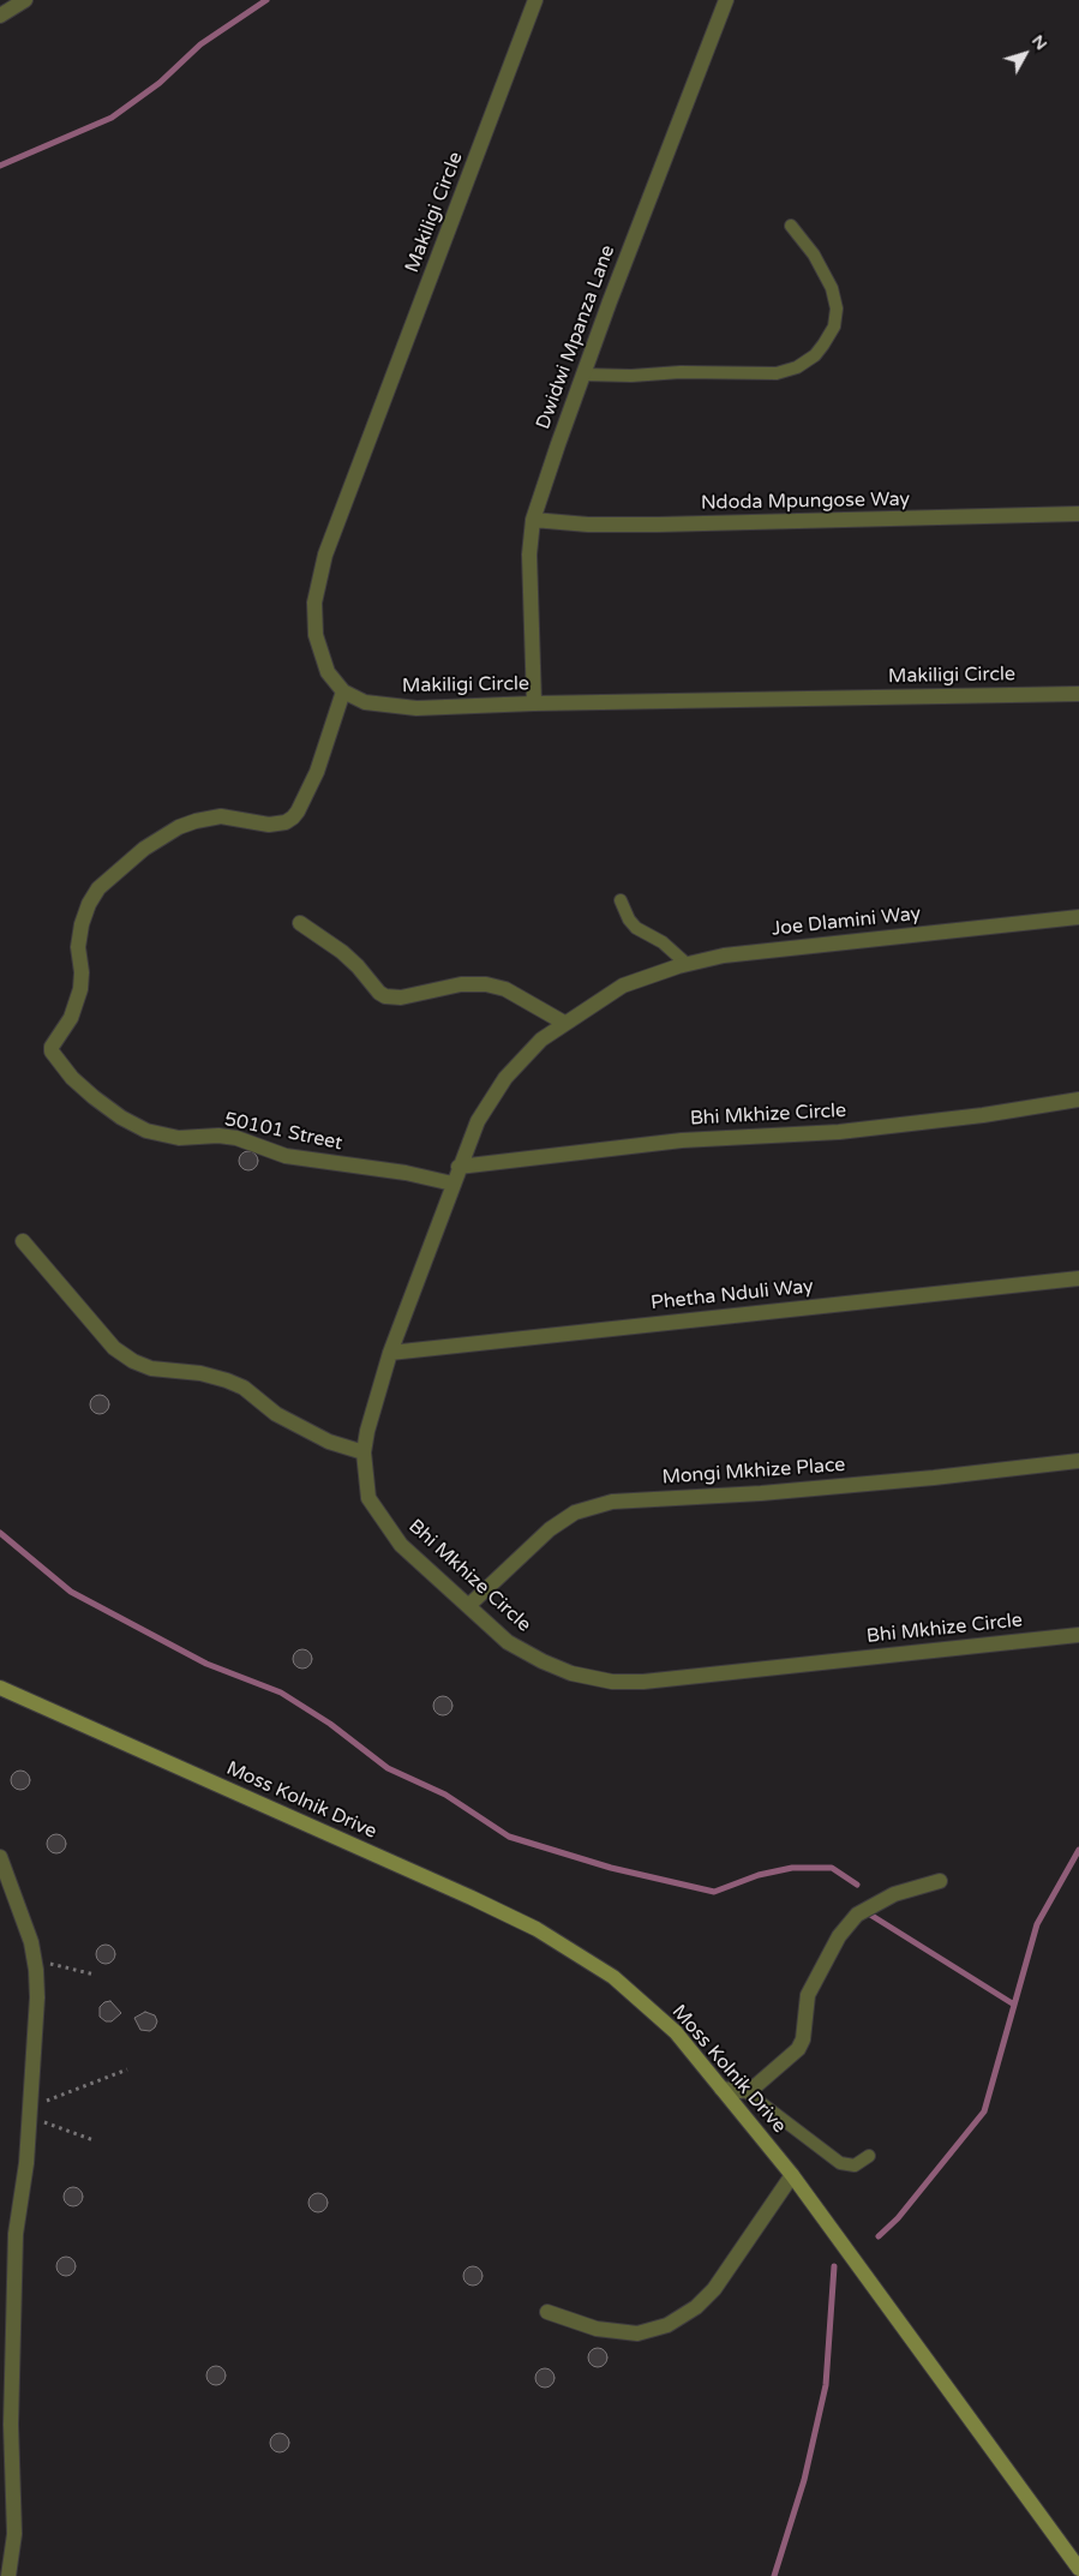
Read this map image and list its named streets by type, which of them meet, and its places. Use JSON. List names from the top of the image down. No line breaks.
{"streets":{"main road":["Moss Kolnik Drive"],"street":["Makiligi Circle","Dwidwi Mpanza Lane","Ndoda Mpungose Way","Joe Dlamini Way","Bhi Mkhize Circle","50101 Street","Phetha Nduli Way","Mongi Mkhize Place"]},"crossings":[["Makiligi Circle","Dwidwi Mpanza Lane"],["Makiligi Circle","50101 Street"],["Dwidwi Mpanza Lane","Ndoda Mpungose Way"],["Joe Dlamini Way","Bhi Mkhize Circle"],["Bhi Mkhize Circle","50101 Street"],["Bhi Mkhize Circle","Phetha Nduli Way"],["Bhi Mkhize Circle","Mongi Mkhize Place"]],"north":"top right"}
